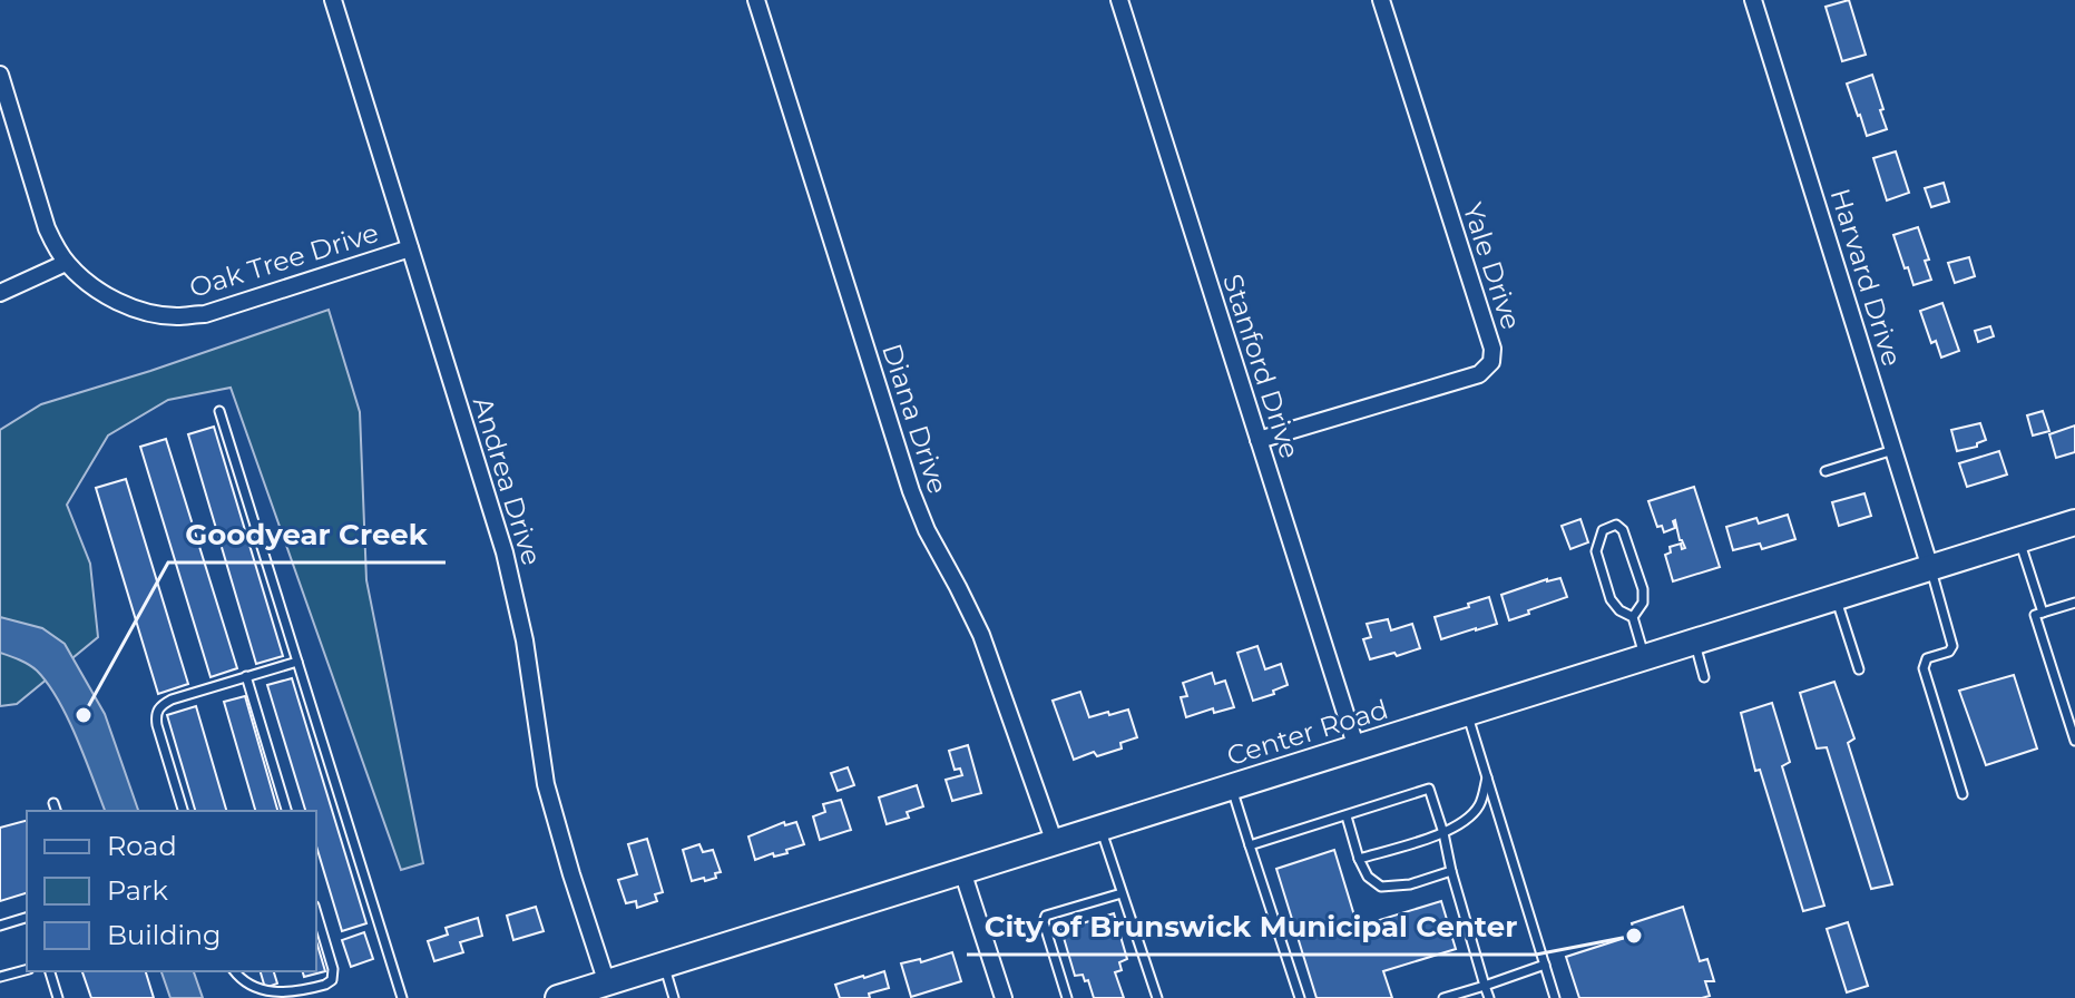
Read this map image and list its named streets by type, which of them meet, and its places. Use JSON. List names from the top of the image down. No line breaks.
{"streets":{"main road":["Center Road"],"street":["Oak Tree Drive","Yale Drive","Harvard Drive","Stanford Drive","Diana Drive","Andrea Drive"]},"crossings":[["Oak Tree Drive","Andrea Drive"],["Yale Drive","Stanford Drive"],["Harvard Drive","Center Road"],["Stanford Drive","Center Road"],["Diana Drive","Center Road"],["Andrea Drive","Center Road"]],"places":["Goodyear Creek","City of Brunswick Municipal Center"],"legend":["Road","Park","Building"]}
